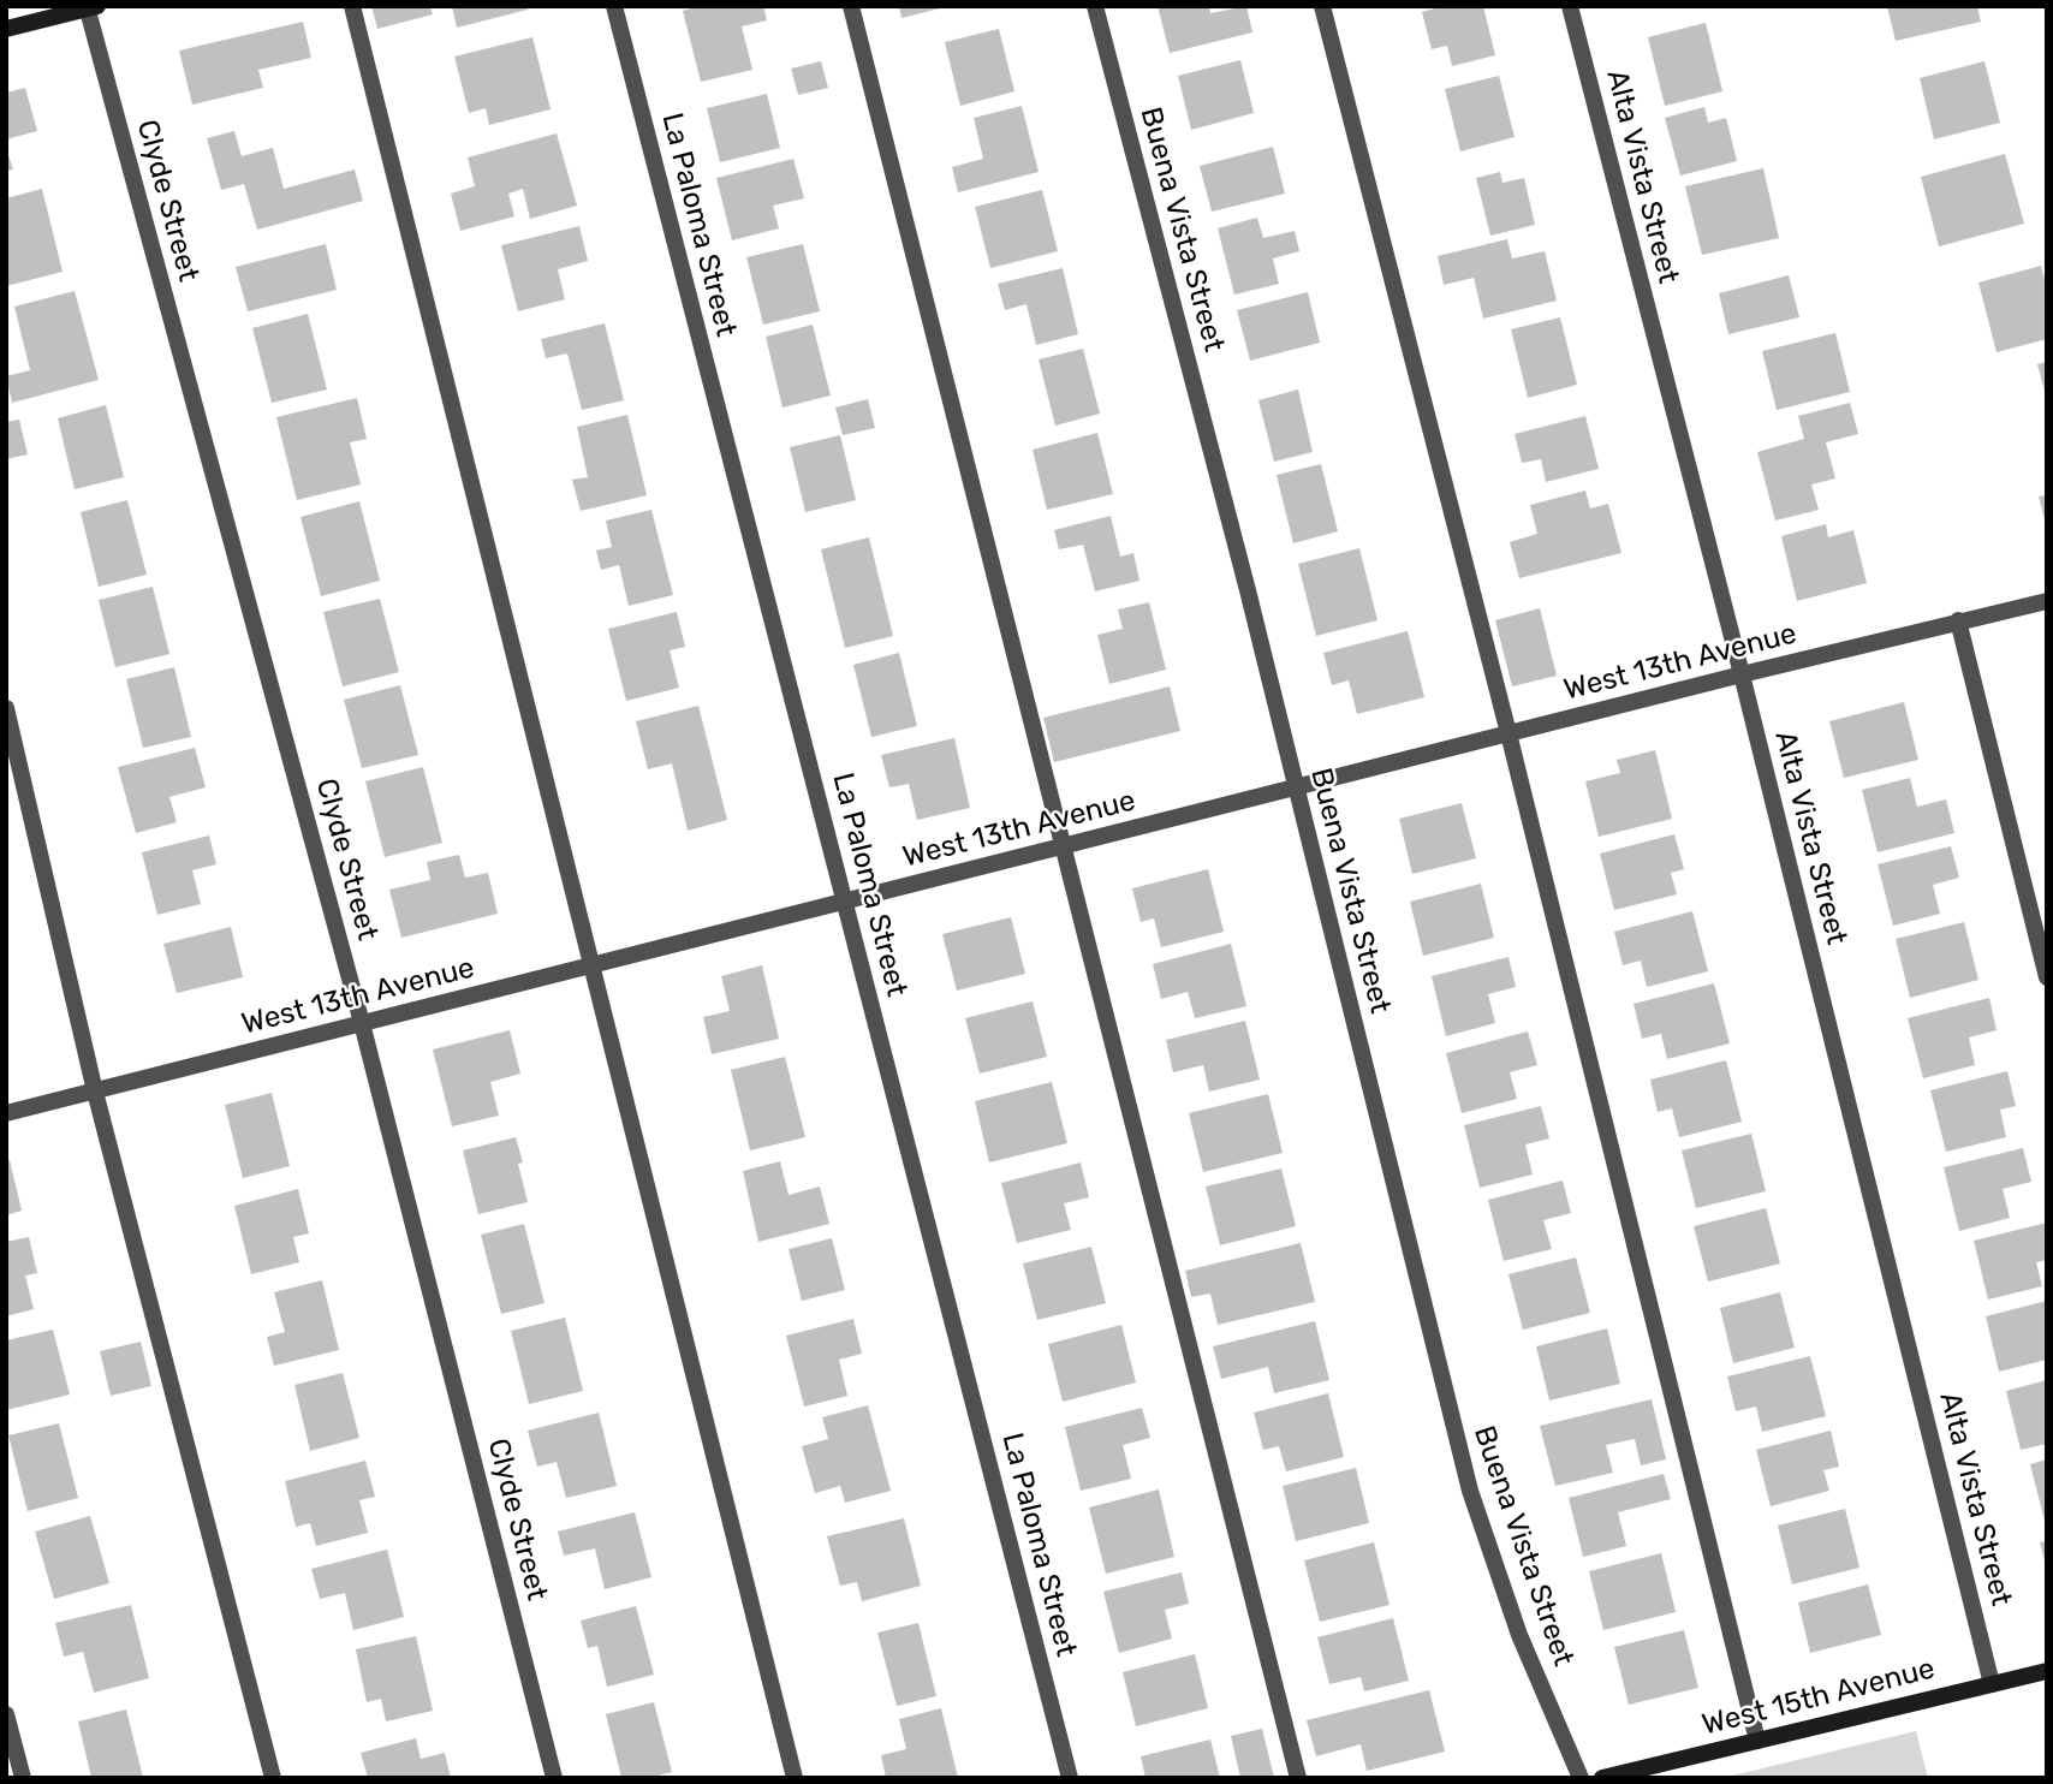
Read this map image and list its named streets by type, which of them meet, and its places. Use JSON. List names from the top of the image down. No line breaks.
{"streets":{"street":["Alta Vista Street","Clyde Street","La Paloma Street","Buena Vista Street","West 13th Avenue","West 15th Avenue"]},"crossings":[["Alta Vista Street","West 13th Avenue"],["Alta Vista Street","West 15th Avenue"],["Clyde Street","West 13th Avenue"],["La Paloma Street","West 13th Avenue"],["Buena Vista Street","West 13th Avenue"]]}
